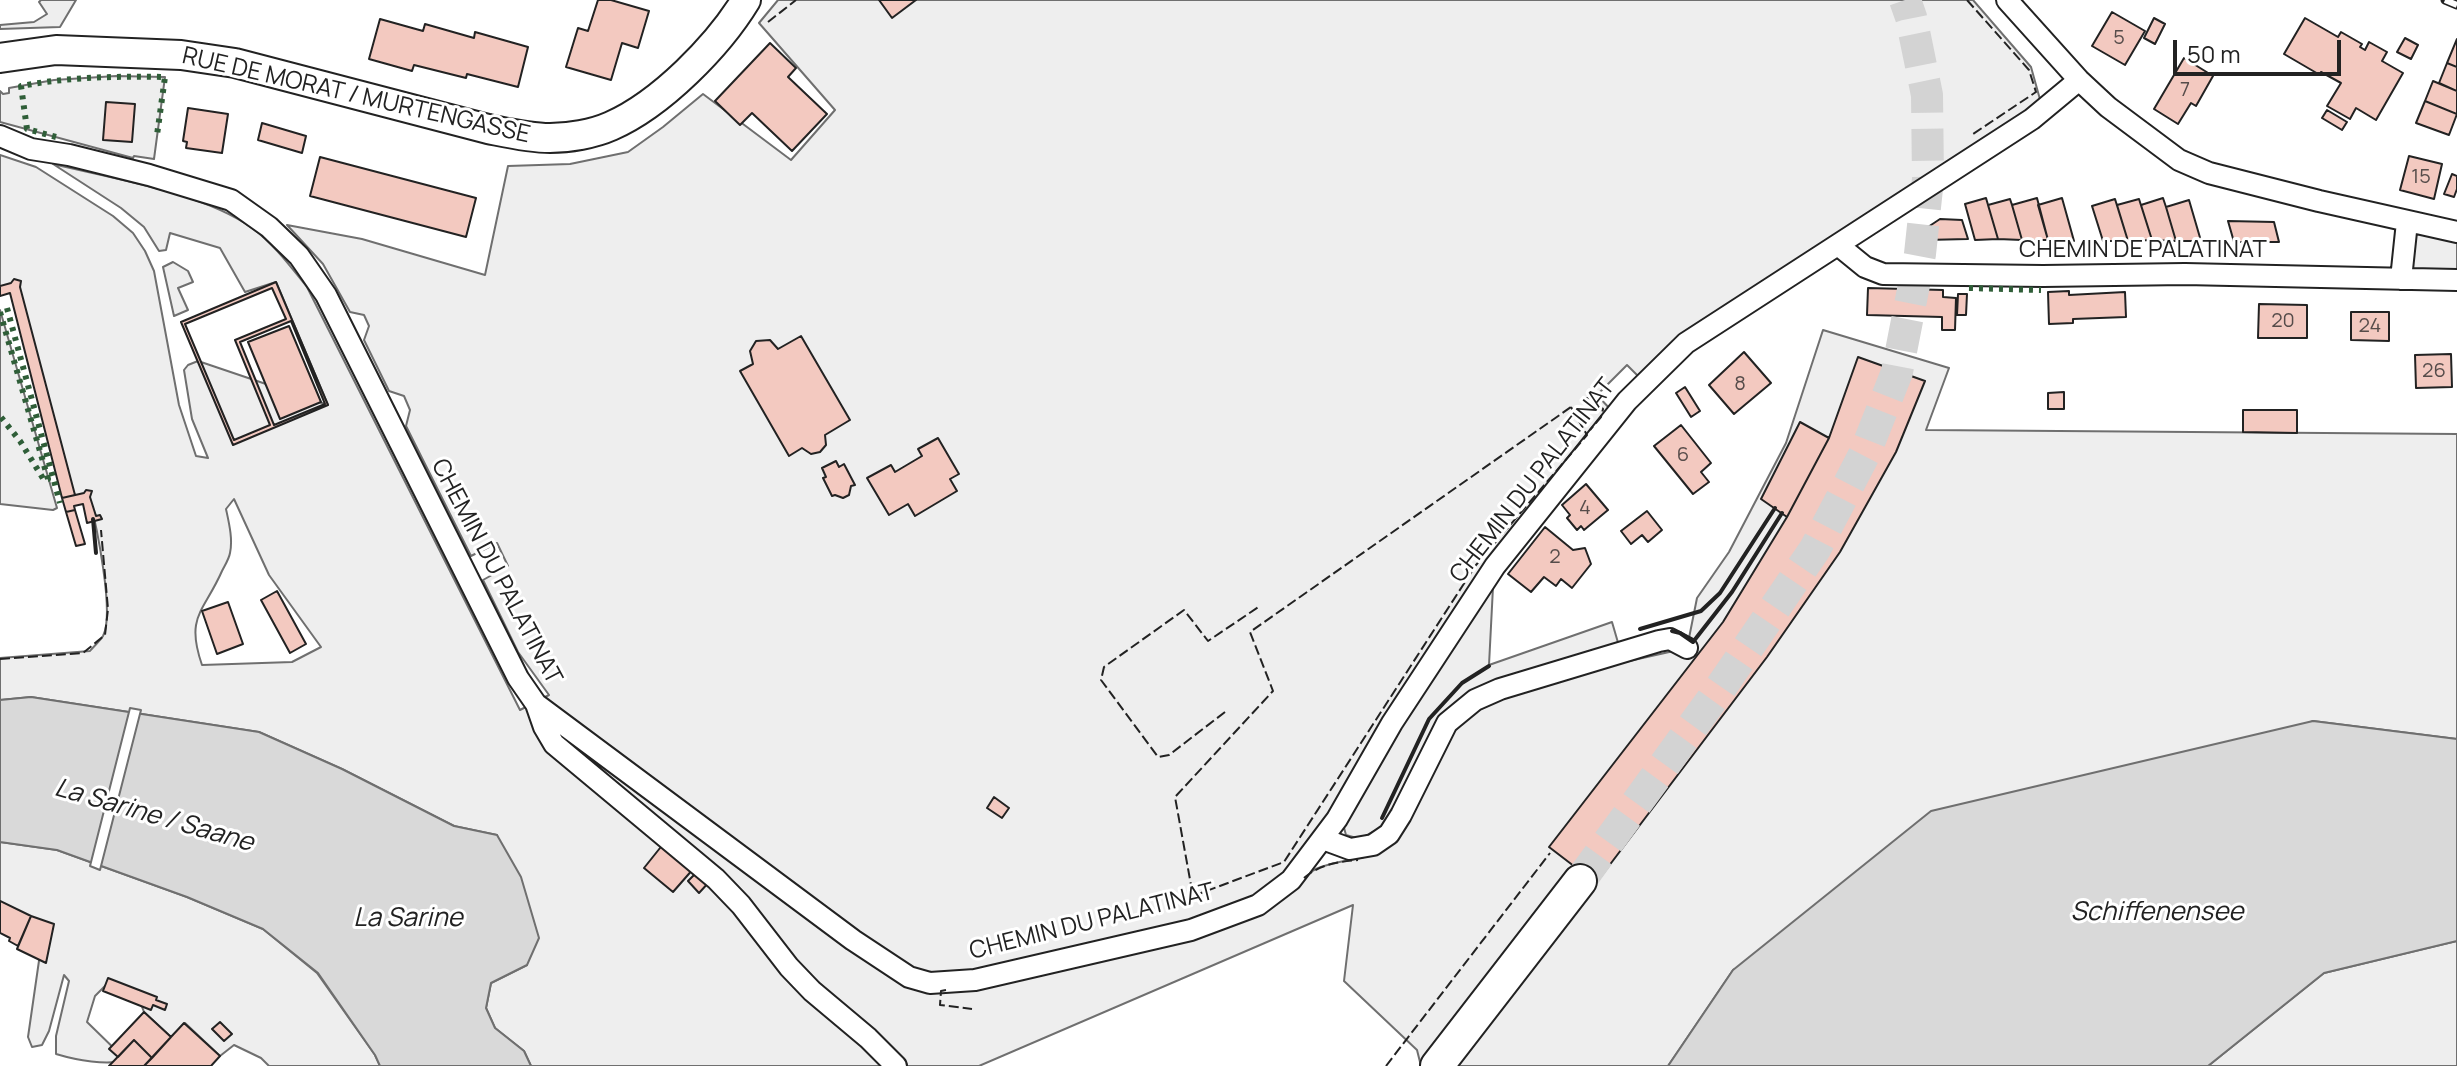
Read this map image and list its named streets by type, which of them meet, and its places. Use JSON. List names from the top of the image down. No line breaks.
{"streets":{"main road":["RUE DE MORAT / MURTENGASSE"],"street":["CHEMIN DE PALATINAT","CHEMIN DU PALATINAT"]},"crossings":[["CHEMIN DE PALATINAT","CHEMIN DU PALATINAT"]],"water":["La Sarine / Saane","Schiffenensee","La Sarine"],"house_numbers":["5","7","15","20","24","26","8","6","4","2"],"scale_bar":"50 m"}
